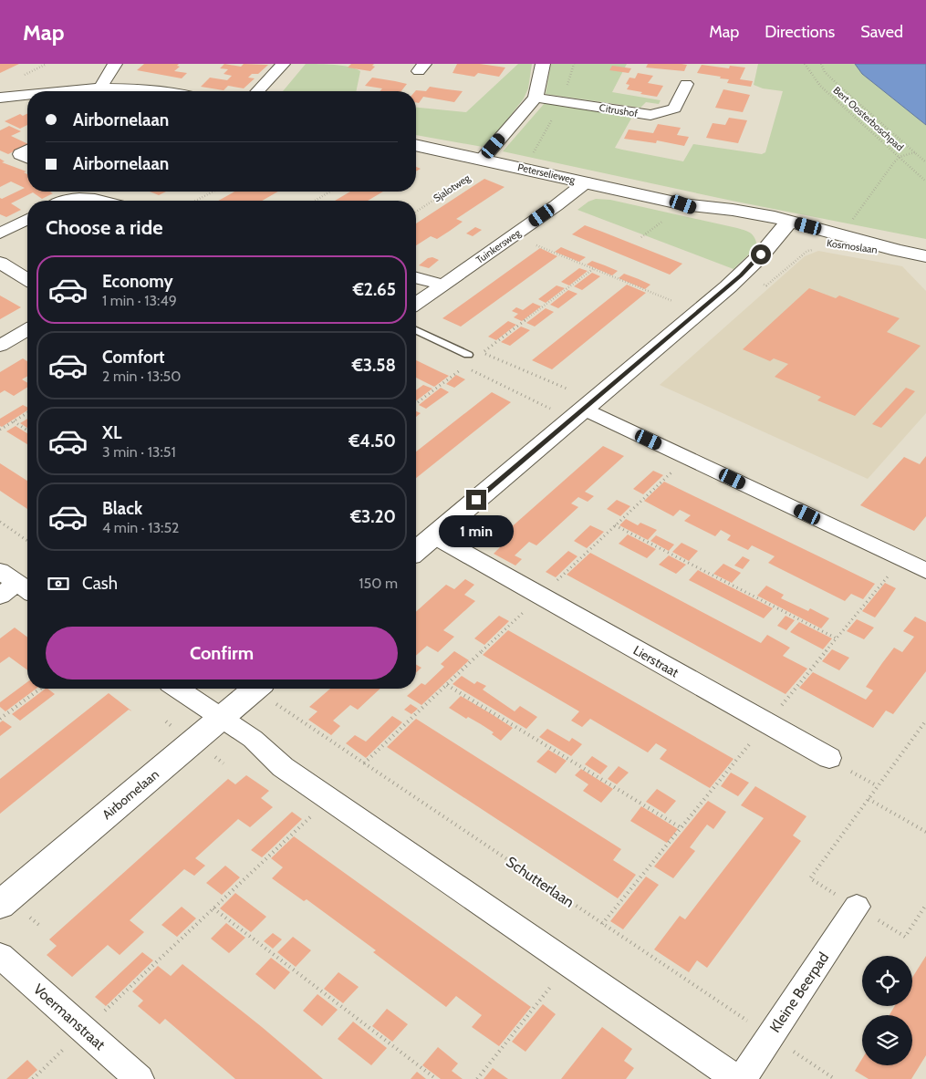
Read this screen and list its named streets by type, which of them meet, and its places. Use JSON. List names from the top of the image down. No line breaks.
{"streets":{"street":["Citrushof","Peterselieweg","Tuinkersweg","Kosmoslaan","Lierstraat","Airbornelaan","Kleine Beerpad","Voermanstraat"],"path":["Bert Oosterboschpad","Sjalotweg","Schutterlaan"]},"crossings":[["Peterselieweg","Sjalotweg"],["Peterselieweg","Tuinkersweg"],["Peterselieweg","Kosmoslaan"],["Schutterlaan","Kleine Beerpad"]],"page":{"header":"Map","nav":["Map","Directions","Saved"],"banner":["Airbornelaan","Airbornelaan"],"heading":"Choose a ride","list":[{"name":"Economy","note":"1 min · 13:49","value":"€2.65"},{"name":"Comfort","note":"2 min · 13:50","value":"€3.58"},{"name":"XL","note":"3 min · 13:51","value":"€4.50"},{"name":"Black","note":"4 min · 13:52","value":"€3.20"}],"bubble":"1 min","pay":["Cash","150 m"],"buttons":"Confirm"}}
